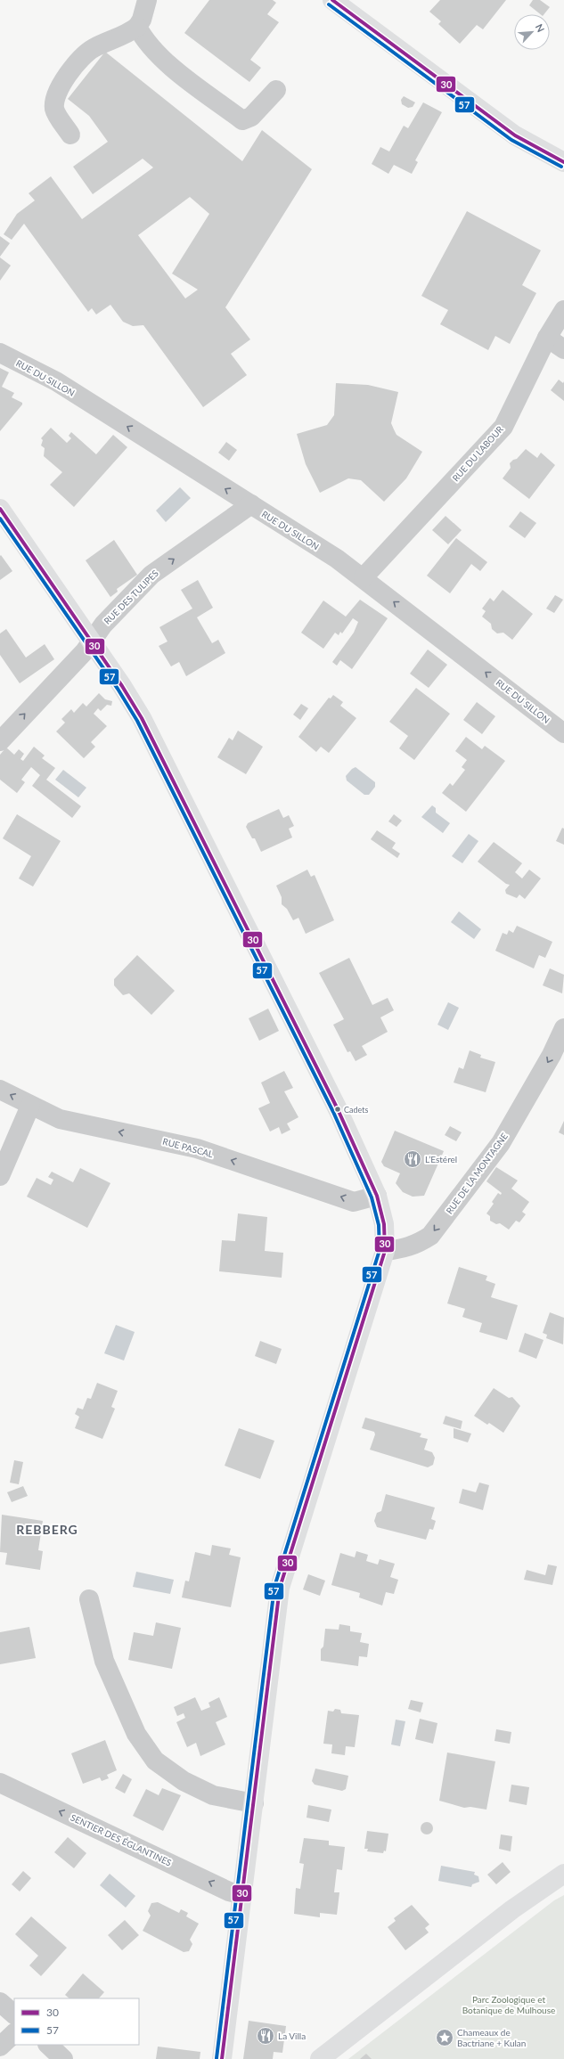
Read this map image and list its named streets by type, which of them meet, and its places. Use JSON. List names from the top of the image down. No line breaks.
{"streets":{"street":["RUE DU SILLON","RUE DU LABOUR","RUE DES TULIPES","RUE PASCAL","RUE DE LA MONTAGNE","SENTIER DES ÉGLANTINES"]},"crossings":[["RUE DU SILLON","RUE DU LABOUR"],["RUE DU SILLON","RUE DES TULIPES"]],"one_way":["RUE DU SILLON","RUE DES TULIPES","RUE PASCAL","RUE DE LA MONTAGNE","SENTIER DES ÉGLANTINES"],"districts":["REBBERG"],"parks":["Parc Zoologique et Botanique de Mulhouse"],"places":{"other":["Cadets"],"restaurant":["L’Estérel","La Villa"],"place":["Chameaux de Bactriane + Kulan"]},"lines":["transit line 30","transit line 57"],"legend":["30","57"],"north":"top right"}
